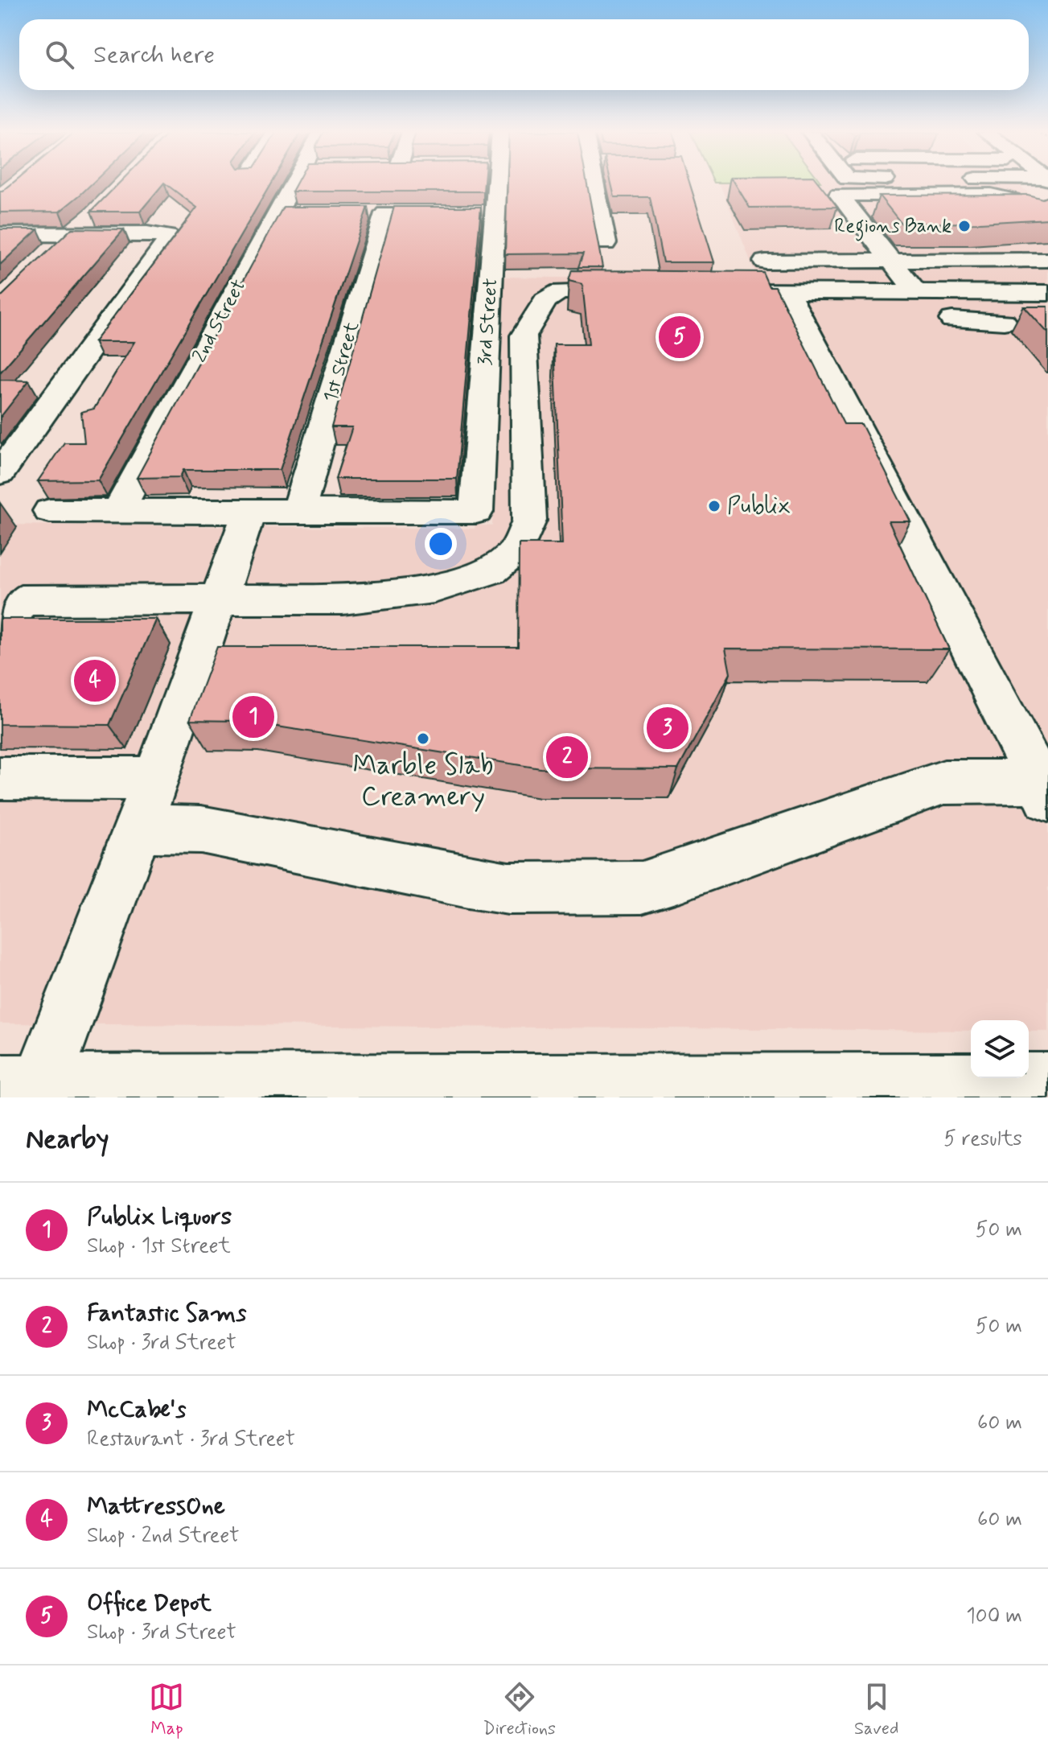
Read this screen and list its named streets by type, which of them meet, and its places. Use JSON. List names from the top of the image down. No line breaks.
{"streets":{"street":["2nd Street","3rd Street","1st Street"]},"crossings":[["3rd Street","1st Street"]],"places":["Regions Bank","Publix","Marble Slab Creamery"],"page":{"search":"Search here","pins":["5","4","1","3","2"],"heading":["Nearby","5 results"],"list":[{"mark":"1","name":"Publix Liquors","note":"Shop · 1st Street","value":"50 m"},{"mark":"2","name":"Fantastic Sams","note":"Shop · 3rd Street","value":"50 m"},{"mark":"3","name":"McCabe's","note":"Restaurant · 3rd Street","value":"60 m"},{"mark":"4","name":"MattressOne","note":"Shop · 2nd Street","value":"60 m"},{"mark":"5","name":"Office Depot","note":"Shop · 3rd Street","value":"100 m"}],"nav":["Map","Directions","Saved"]}}
